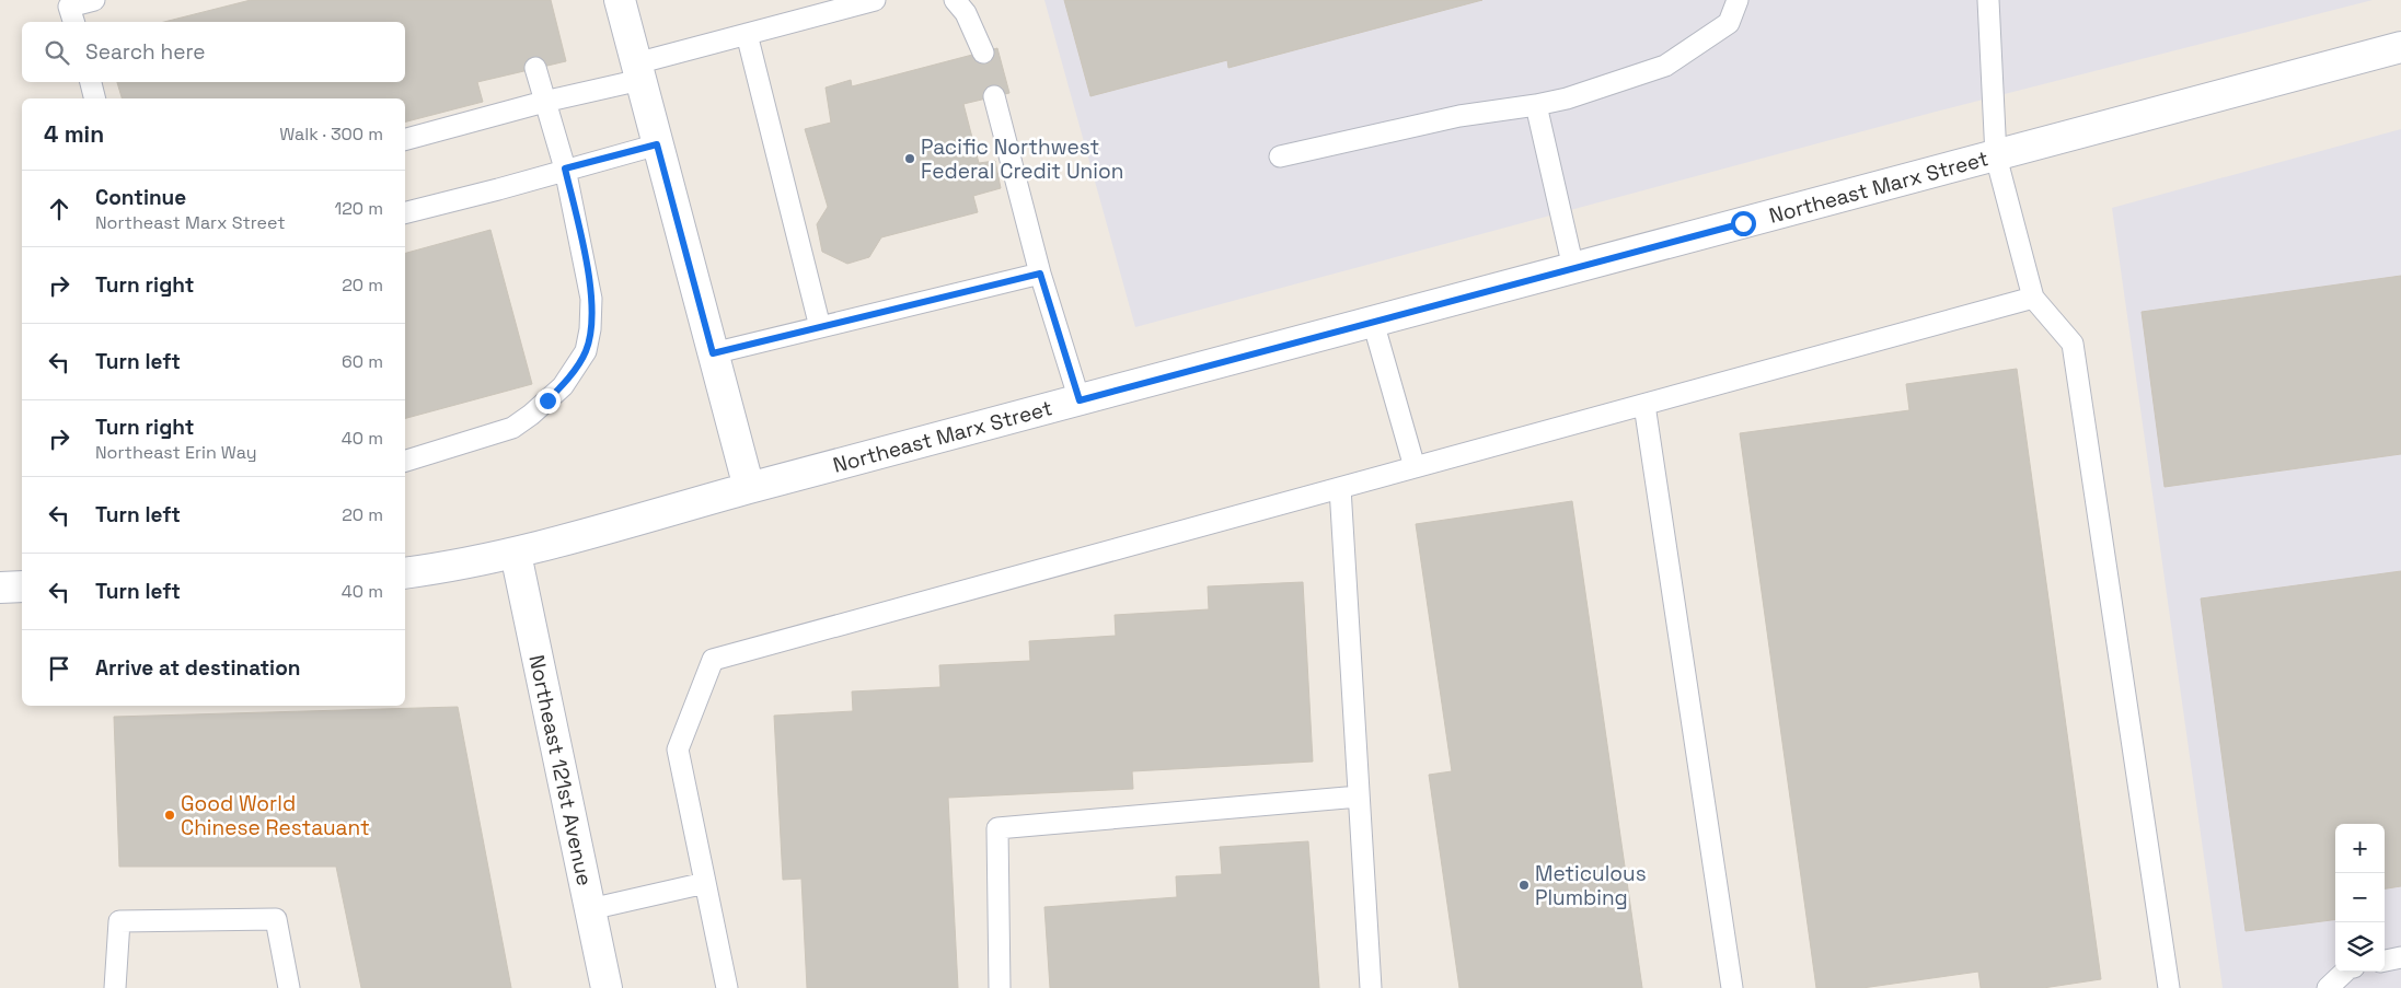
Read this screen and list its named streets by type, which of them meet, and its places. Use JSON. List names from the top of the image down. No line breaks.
{"streets":{"street":["Northeast Marx Street","Northeast 121st Avenue"]},"crossings":[["Northeast Marx Street","Northeast 121st Avenue"]],"places":["Pacific Northwest Federal Credit Union","Good World Chinese Restauant","Meticulous Plumbing"],"page":{"search":"Search here","heading":["4 min","Walk · 300 m"],"list":[["Continue","Northeast Marx Street","120 m"],["Turn right","20 m"],["Turn left","60 m"],["Turn right","Northeast Erin Way","40 m"],["Turn left","20 m"],["Turn left","40 m"],"Arrive at destination"],"map_buttons":["+","−"]}}
